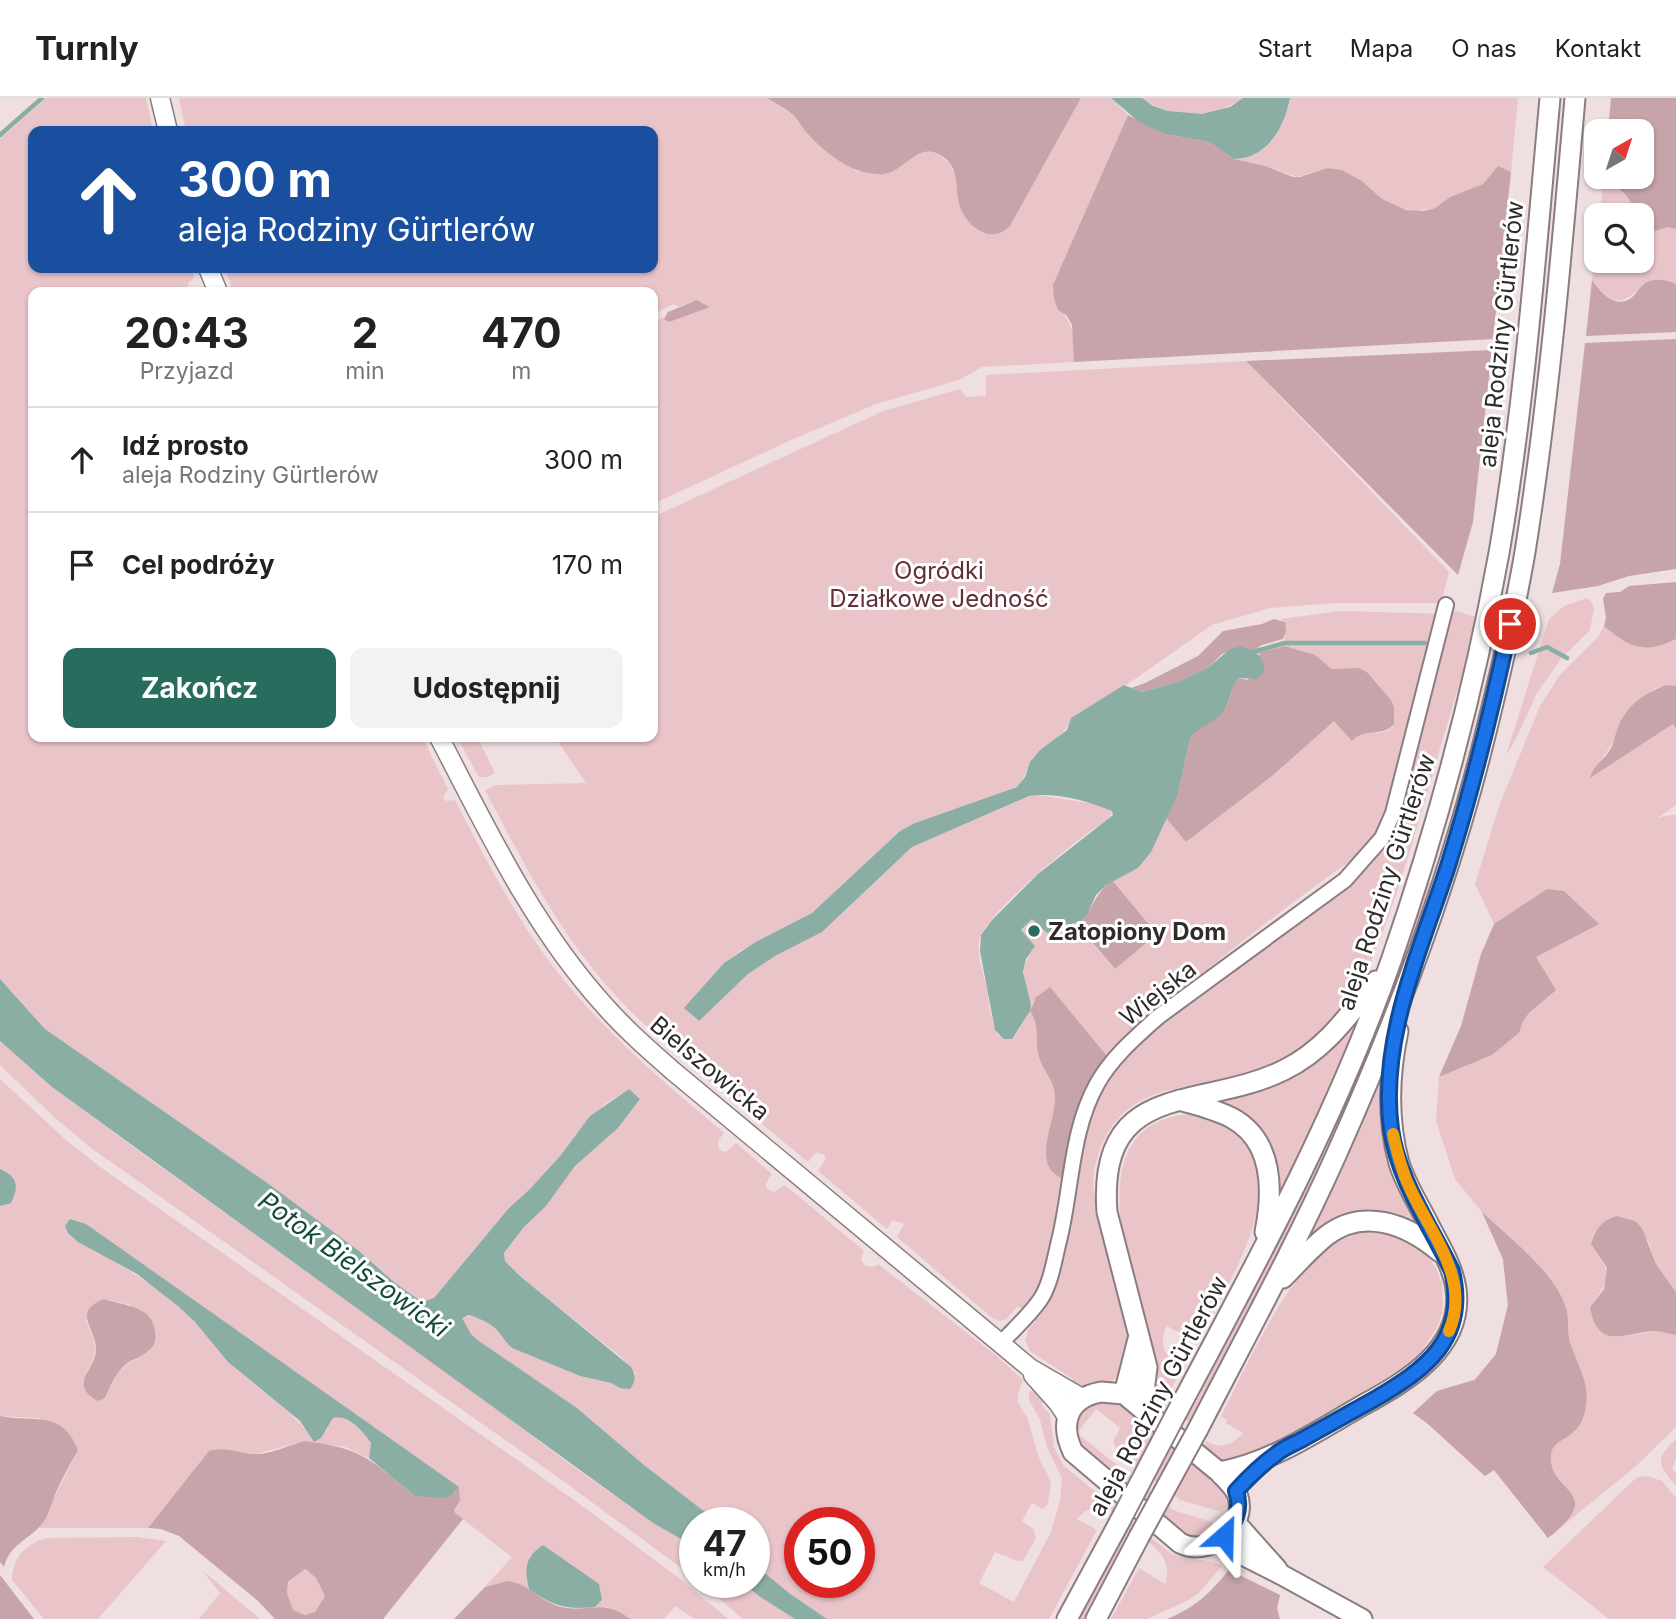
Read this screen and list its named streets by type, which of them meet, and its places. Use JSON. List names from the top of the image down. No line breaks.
{"streets":{"main road":["aleja Rodziny Gürtlerów"],"street":["Wiejska","Bielszowicka"]},"crossings":[["Wiejska","Bielszowicka"]],"water":["Potok Bielszowicki"],"parks":["Ogródki Działkowe Jedność"],"places":["Zatopiony Dom"],"north":"top right","page":{"header":"Turnly","nav":["Start","Mapa","O nas","Kontakt"],"turn":["300 m","aleja Rodziny Gürtlerów"],"eta":["20:43","Przyjazd","2","min","470","m"],"list":[{"name":"Idź prosto","note":"aleja Rodziny Gürtlerów","value":"300 m"},{"name":"Cel podróży","value":"170 m"}],"buttons":["Zakończ","Udostępnij"],"speed":"47 km/h","limit":"50"}}
